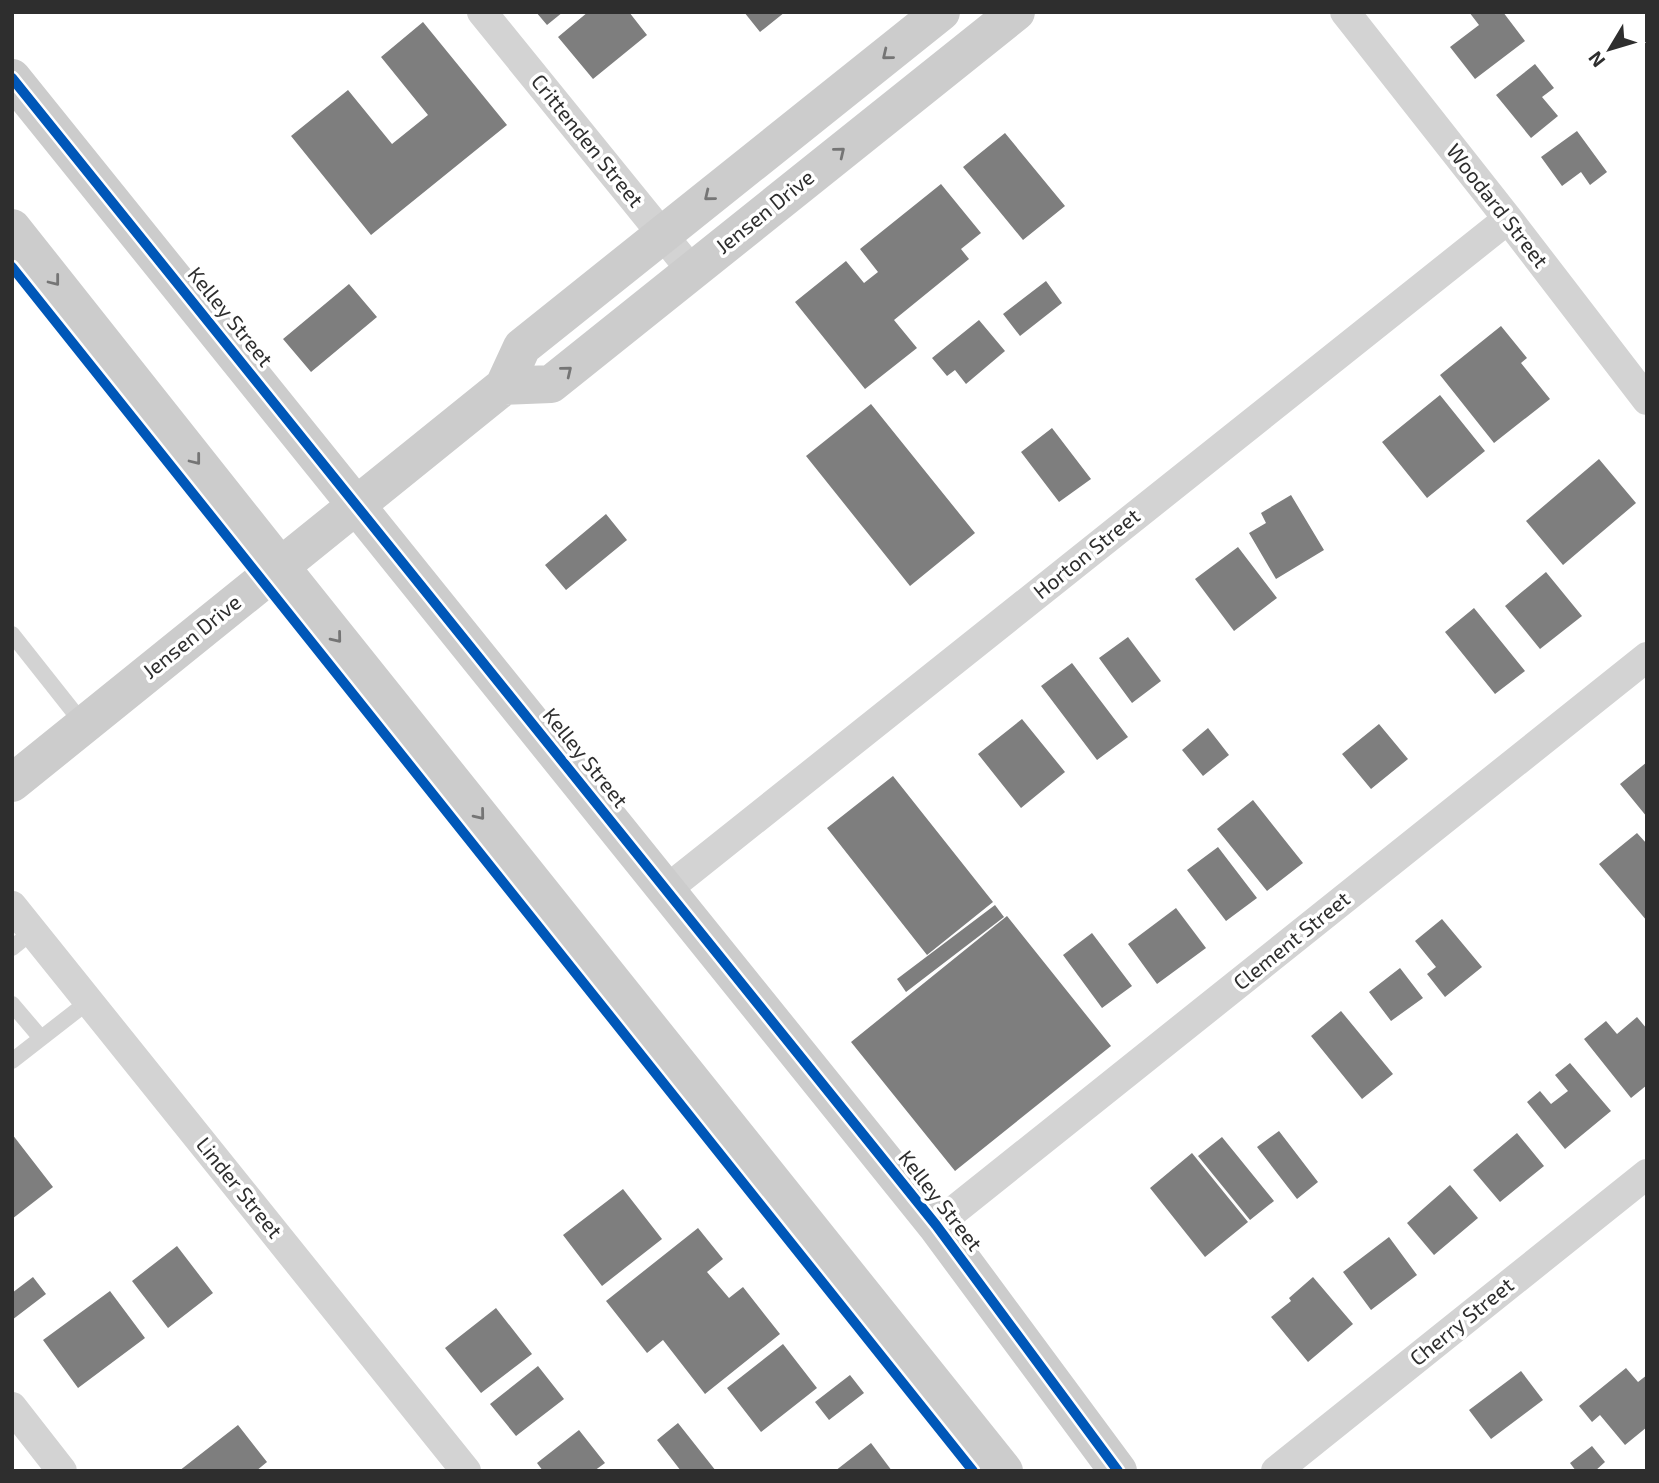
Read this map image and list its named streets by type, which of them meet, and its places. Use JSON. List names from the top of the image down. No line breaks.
{"streets":{"main road":["Jensen Drive","Kelley Street"],"street":["Crittenden Street","Woodard Street","Horton Street","Clement Street","Linder Street","Cherry Street"]},"crossings":[["Crittenden Street","Jensen Drive"],["Woodard Street","Horton Street"],["Jensen Drive","Kelley Street"],["Kelley Street","Horton Street"],["Kelley Street","Clement Street"]],"north":"bottom left"}
